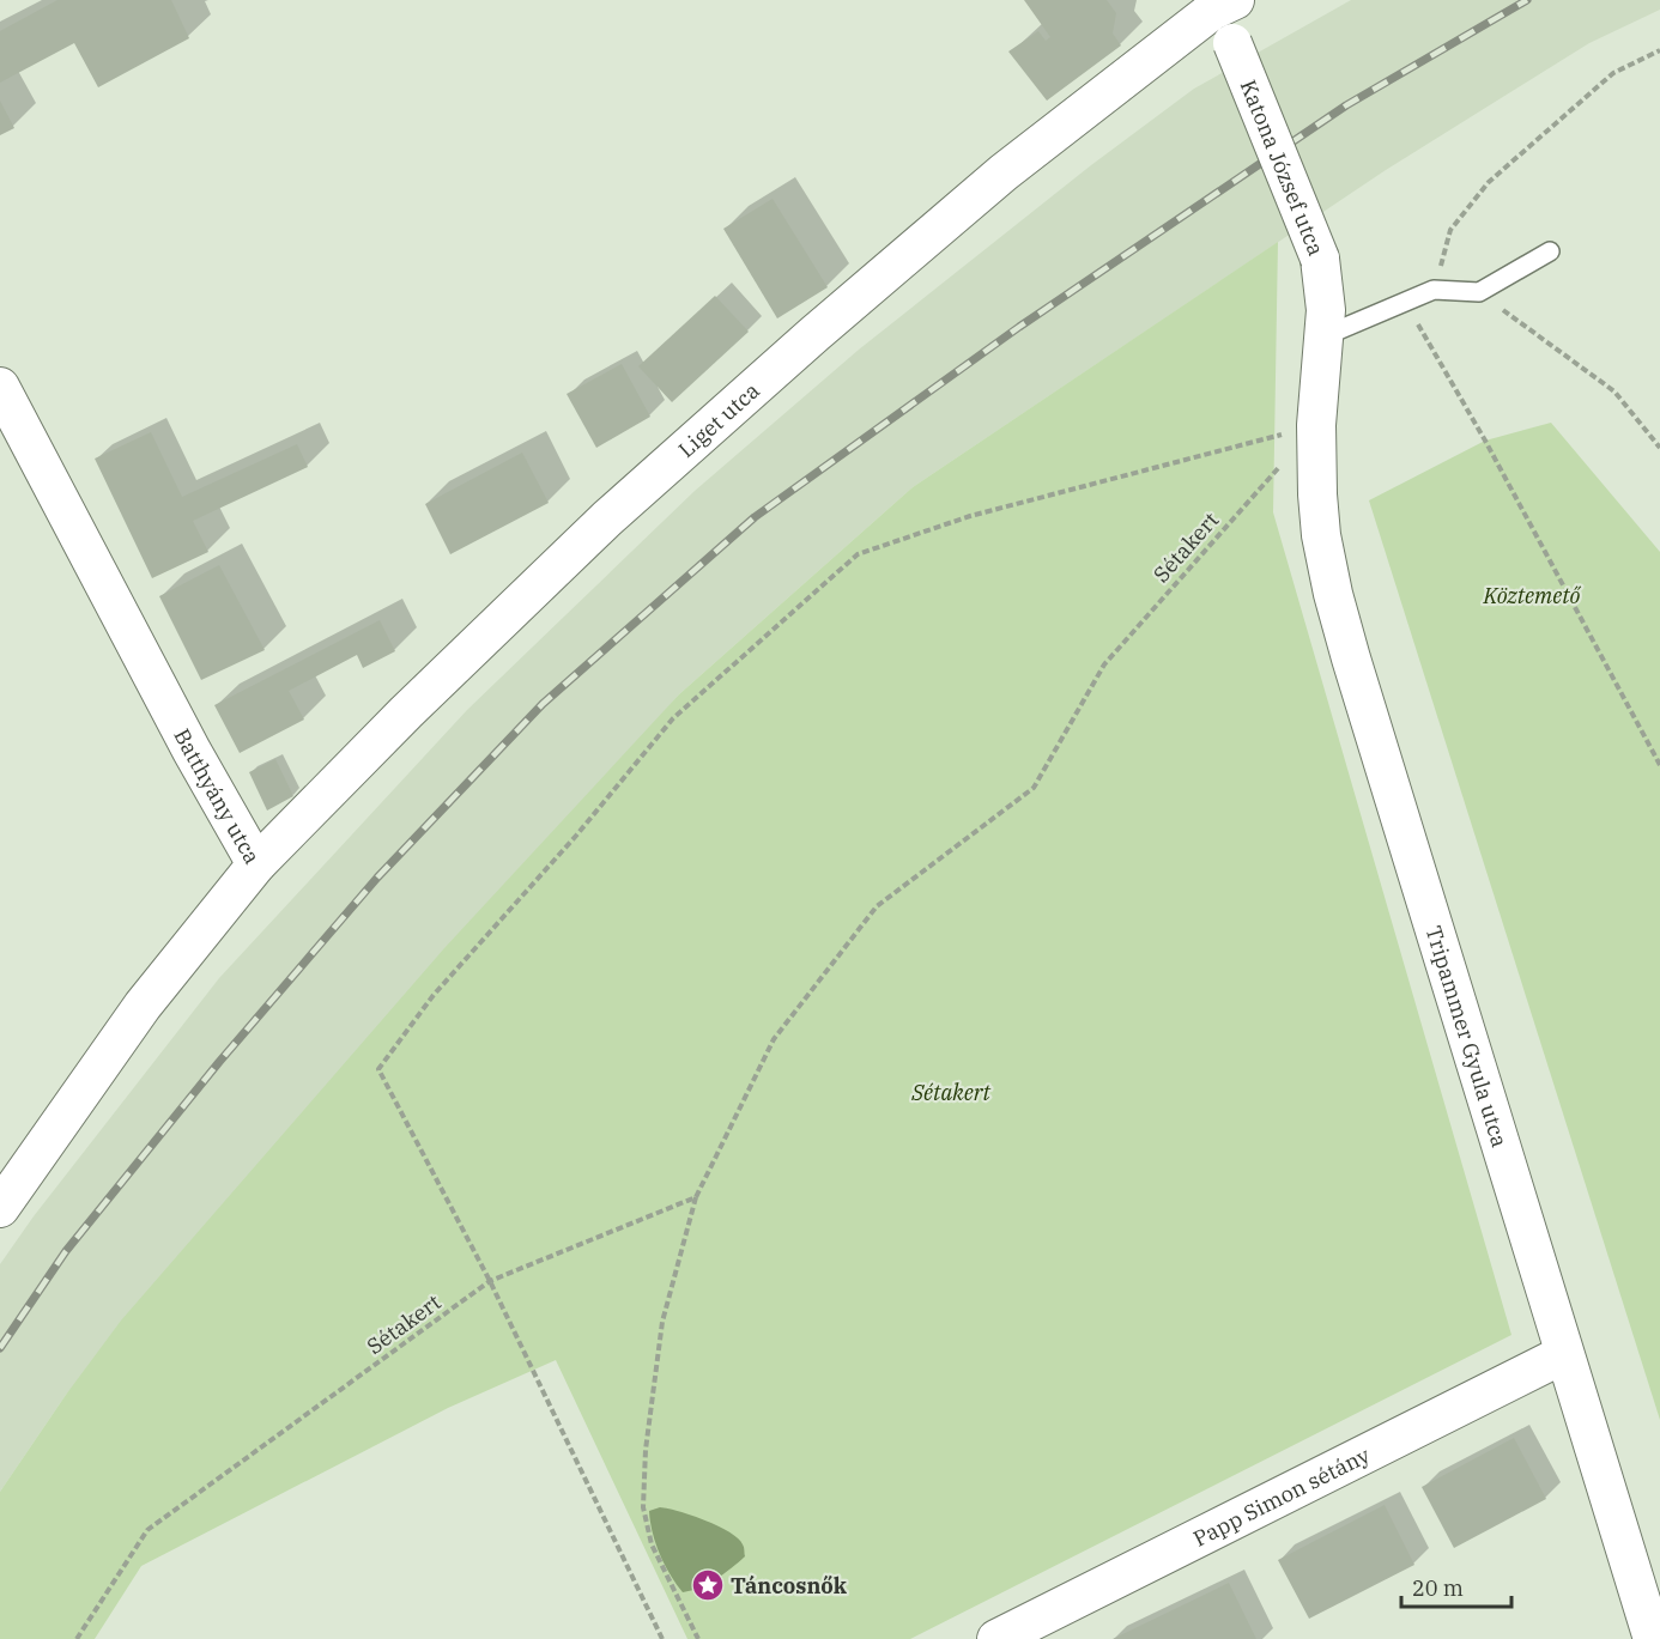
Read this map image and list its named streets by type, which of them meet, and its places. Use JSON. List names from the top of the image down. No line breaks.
{"streets":{"street":["Katona József utca","Liget utca","Batthyány utca","Tripammer Gyula utca","Papp Simon sétány"],"path":["Sétakert"]},"crossings":[["Katona József utca","Liget utca"],["Katona József utca","Sétakert"],["Katona József utca","Tripammer Gyula utca"],["Liget utca","Batthyány utca"],["Sétakert","Tripammer Gyula utca"],["Tripammer Gyula utca","Papp Simon sétány"]],"parks":["Köztemető","Sétakert"],"places":{"place":["Táncosnők"]},"scale_bar":"20 m"}
